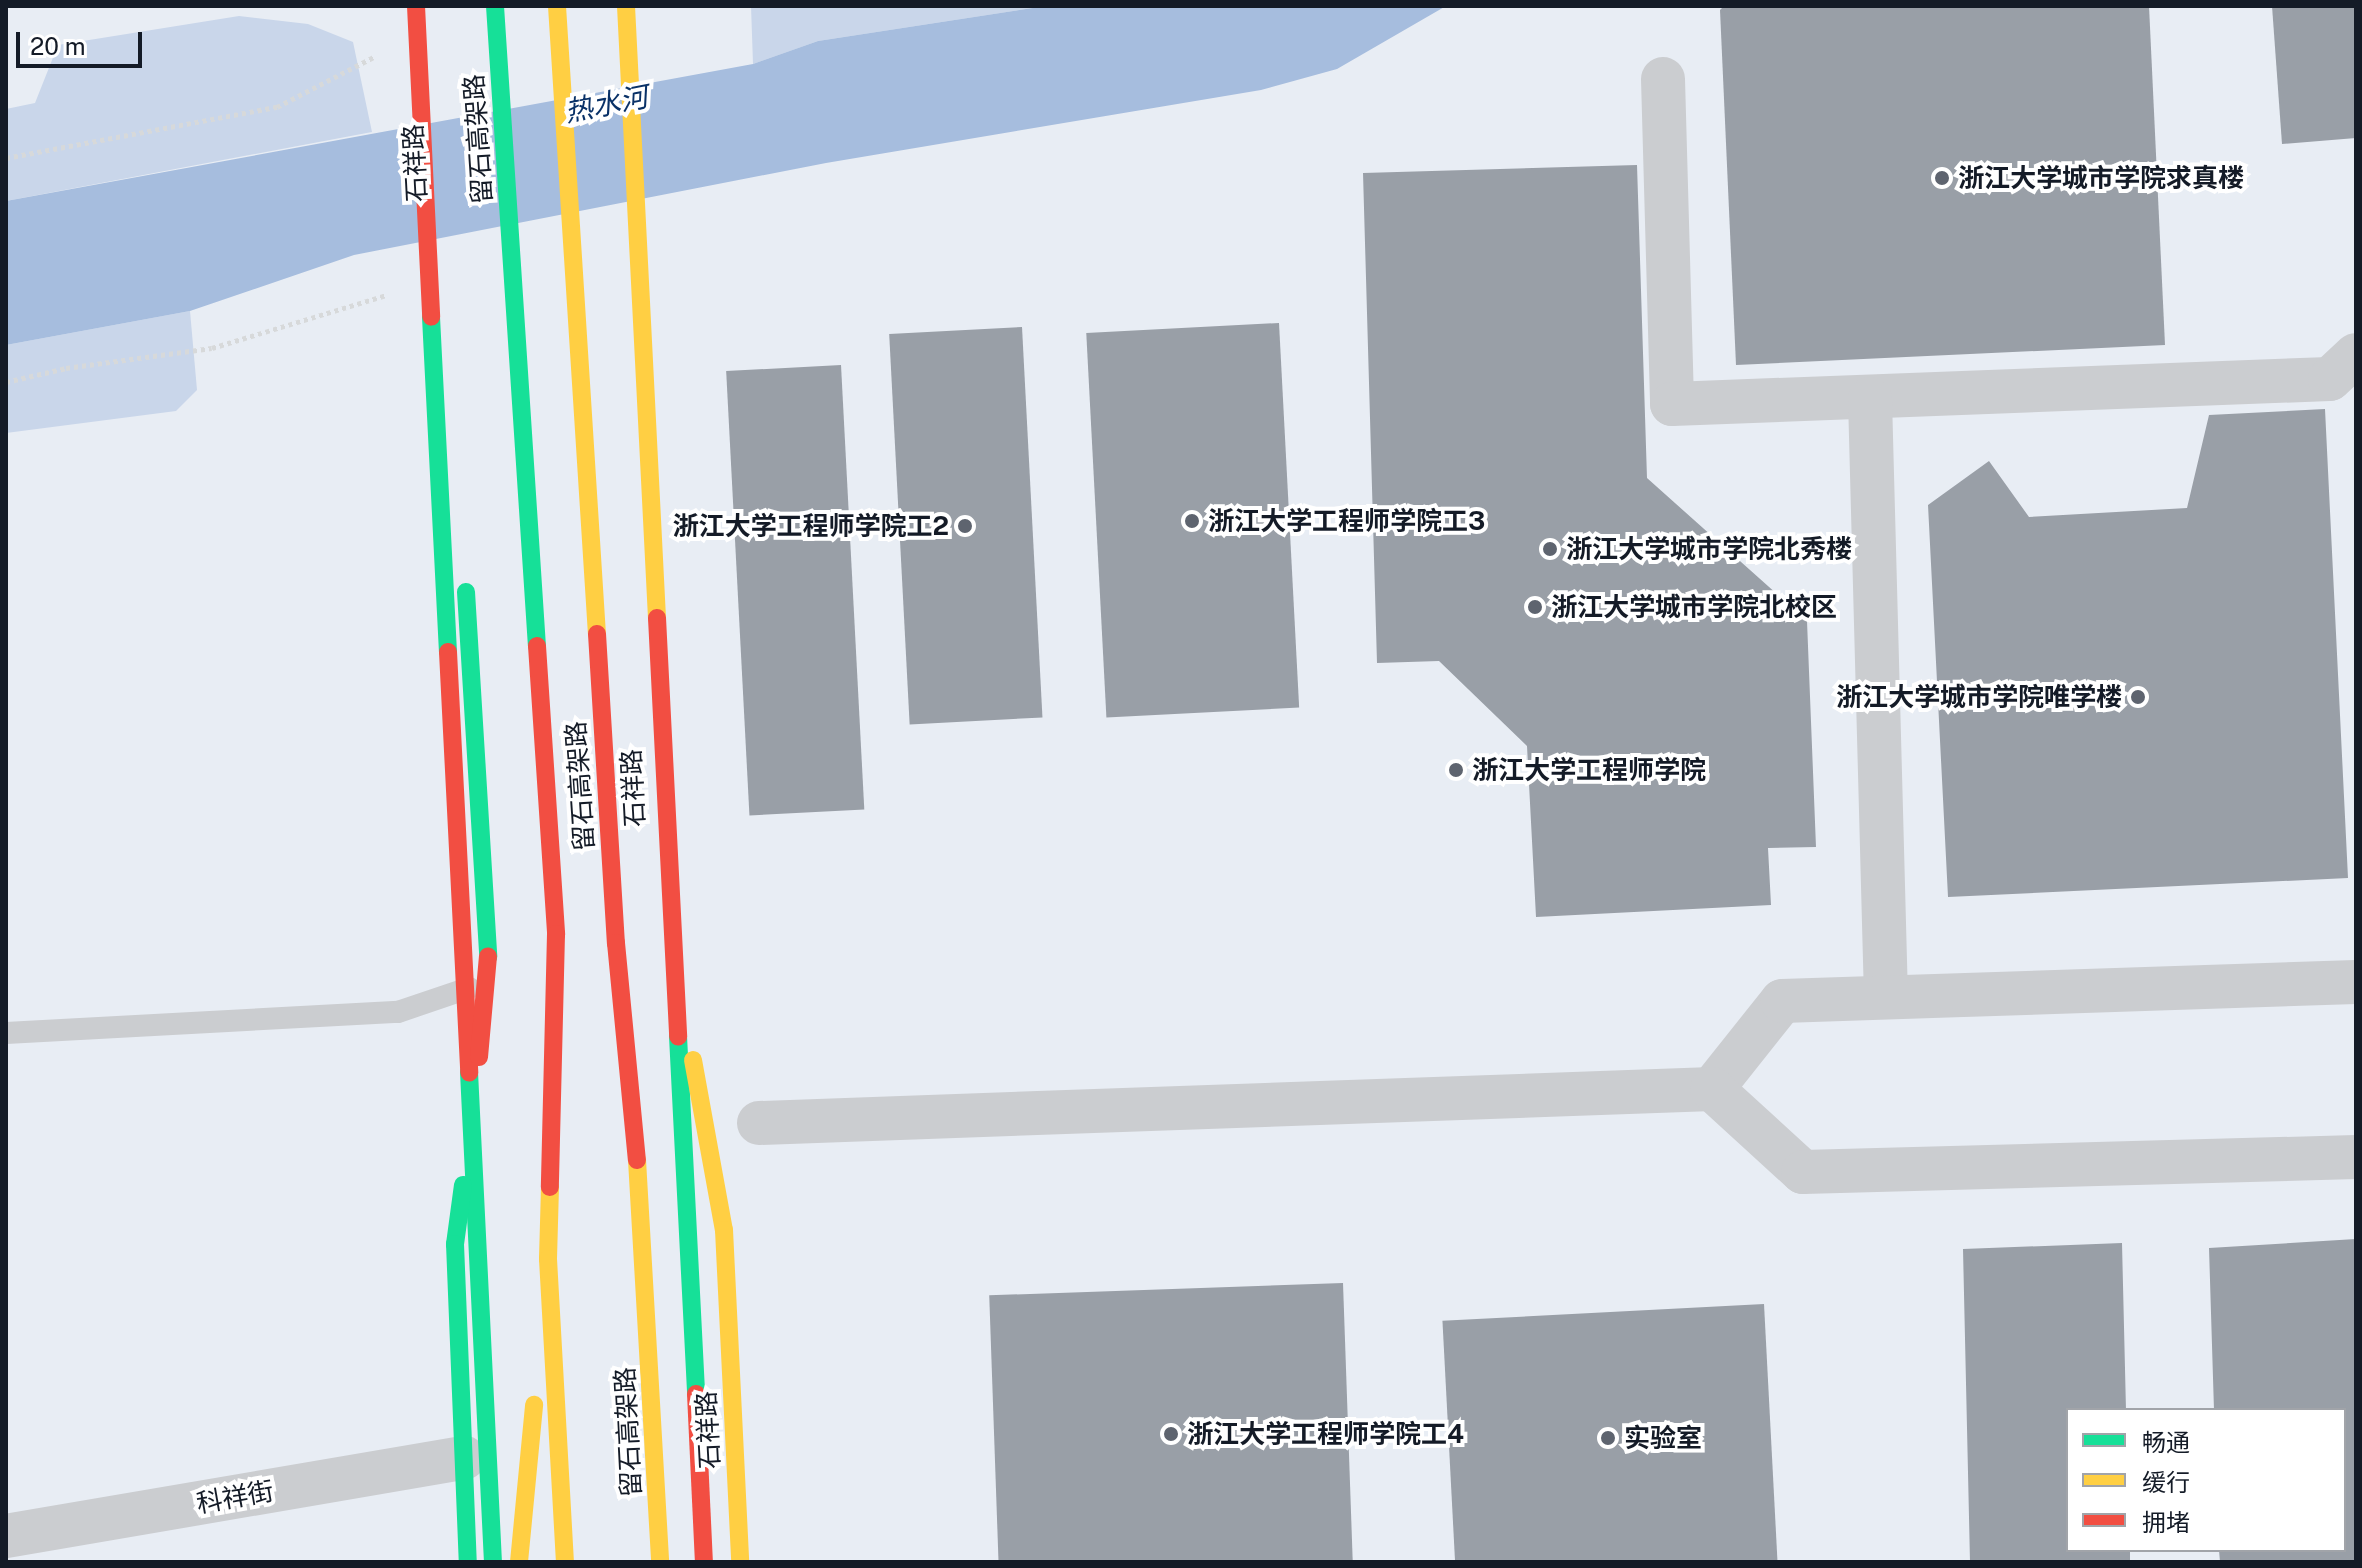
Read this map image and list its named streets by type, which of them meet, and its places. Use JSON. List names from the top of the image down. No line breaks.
{"streets":{"main road":["留石高架路","石祥路"],"street":["科祥街"]},"water":["热水河"],"places":["浙江大学城市学院求真楼","浙江大学工程师学院工3","浙江大学工程师学院工2","浙江大学城市学院北秀楼","浙江大学城市学院北校区","浙江大学城市学院唯学楼","浙江大学工程师学院","浙江大学工程师学院工4","实验室"],"legend":["畅通","缓行","拥堵"],"scale_bar":"20 m"}
